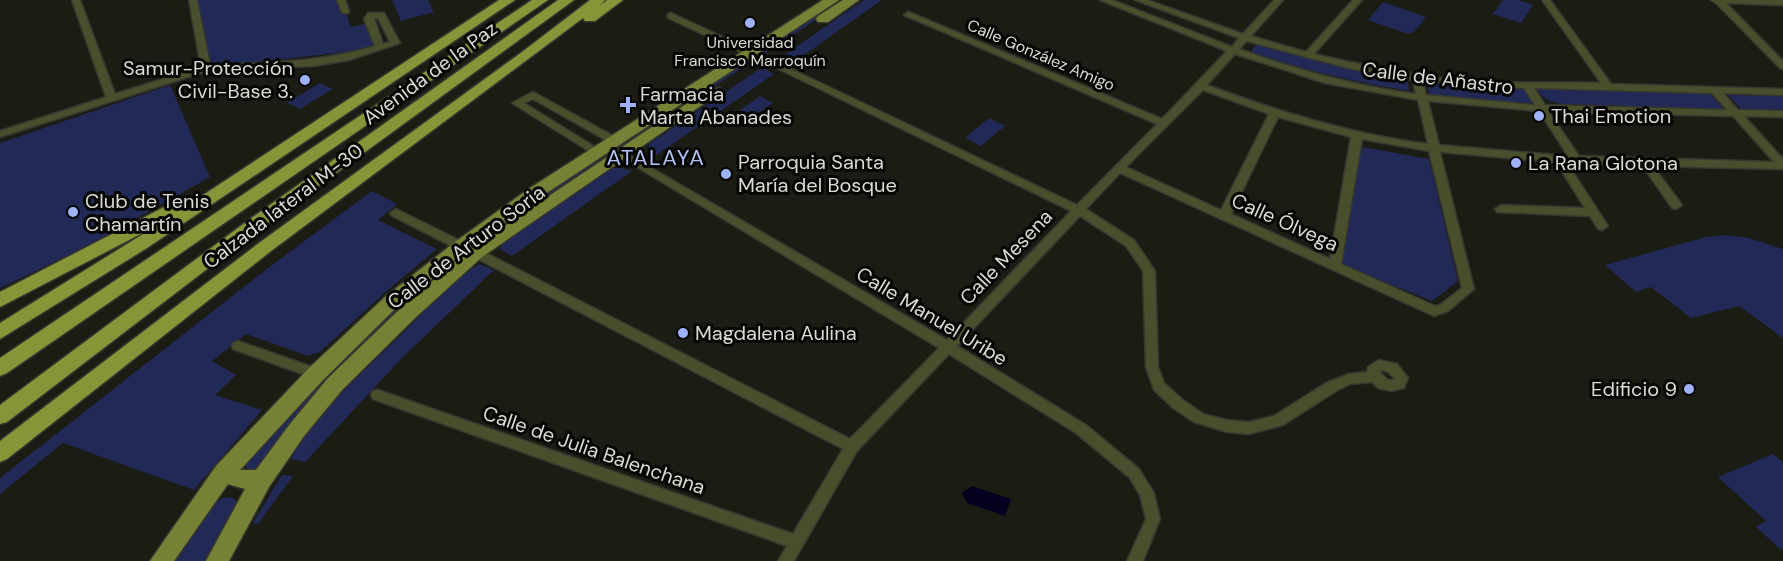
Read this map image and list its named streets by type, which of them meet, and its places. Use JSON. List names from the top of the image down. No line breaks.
{"streets":{"highway":["Avenida de la Paz","Calzada lateral M-30"],"main road":["Calle de Arturo Soria"],"street":["Calle González Amigo","Calle de Añastro","Calle Ólvega","Calle Mesena","Calle Manuel Uribe","Calle de Julia Balenchana"]},"crossings":[["Calle González Amigo","Calle Mesena"],["Calle de Añastro","Calle Mesena"],["Calle Ólvega","Calle Mesena"],["Calle de Arturo Soria","Calle Manuel Uribe"],["Calle Mesena","Calle Manuel Uribe"],["Calle Mesena","Calle de Julia Balenchana"]],"districts":["ATALAYA"],"places":{"other":["Universidad Francisco Marroquín","Samur-Protección Civil-Base 3.","Thai Emotion","La Rana Glotona","Parroquia Santa María del Bosque","Club de Tenis Chamartín","Magdalena Aulina","Edificio 9"],"health":["Farmacia Marta Abanades"]}}
